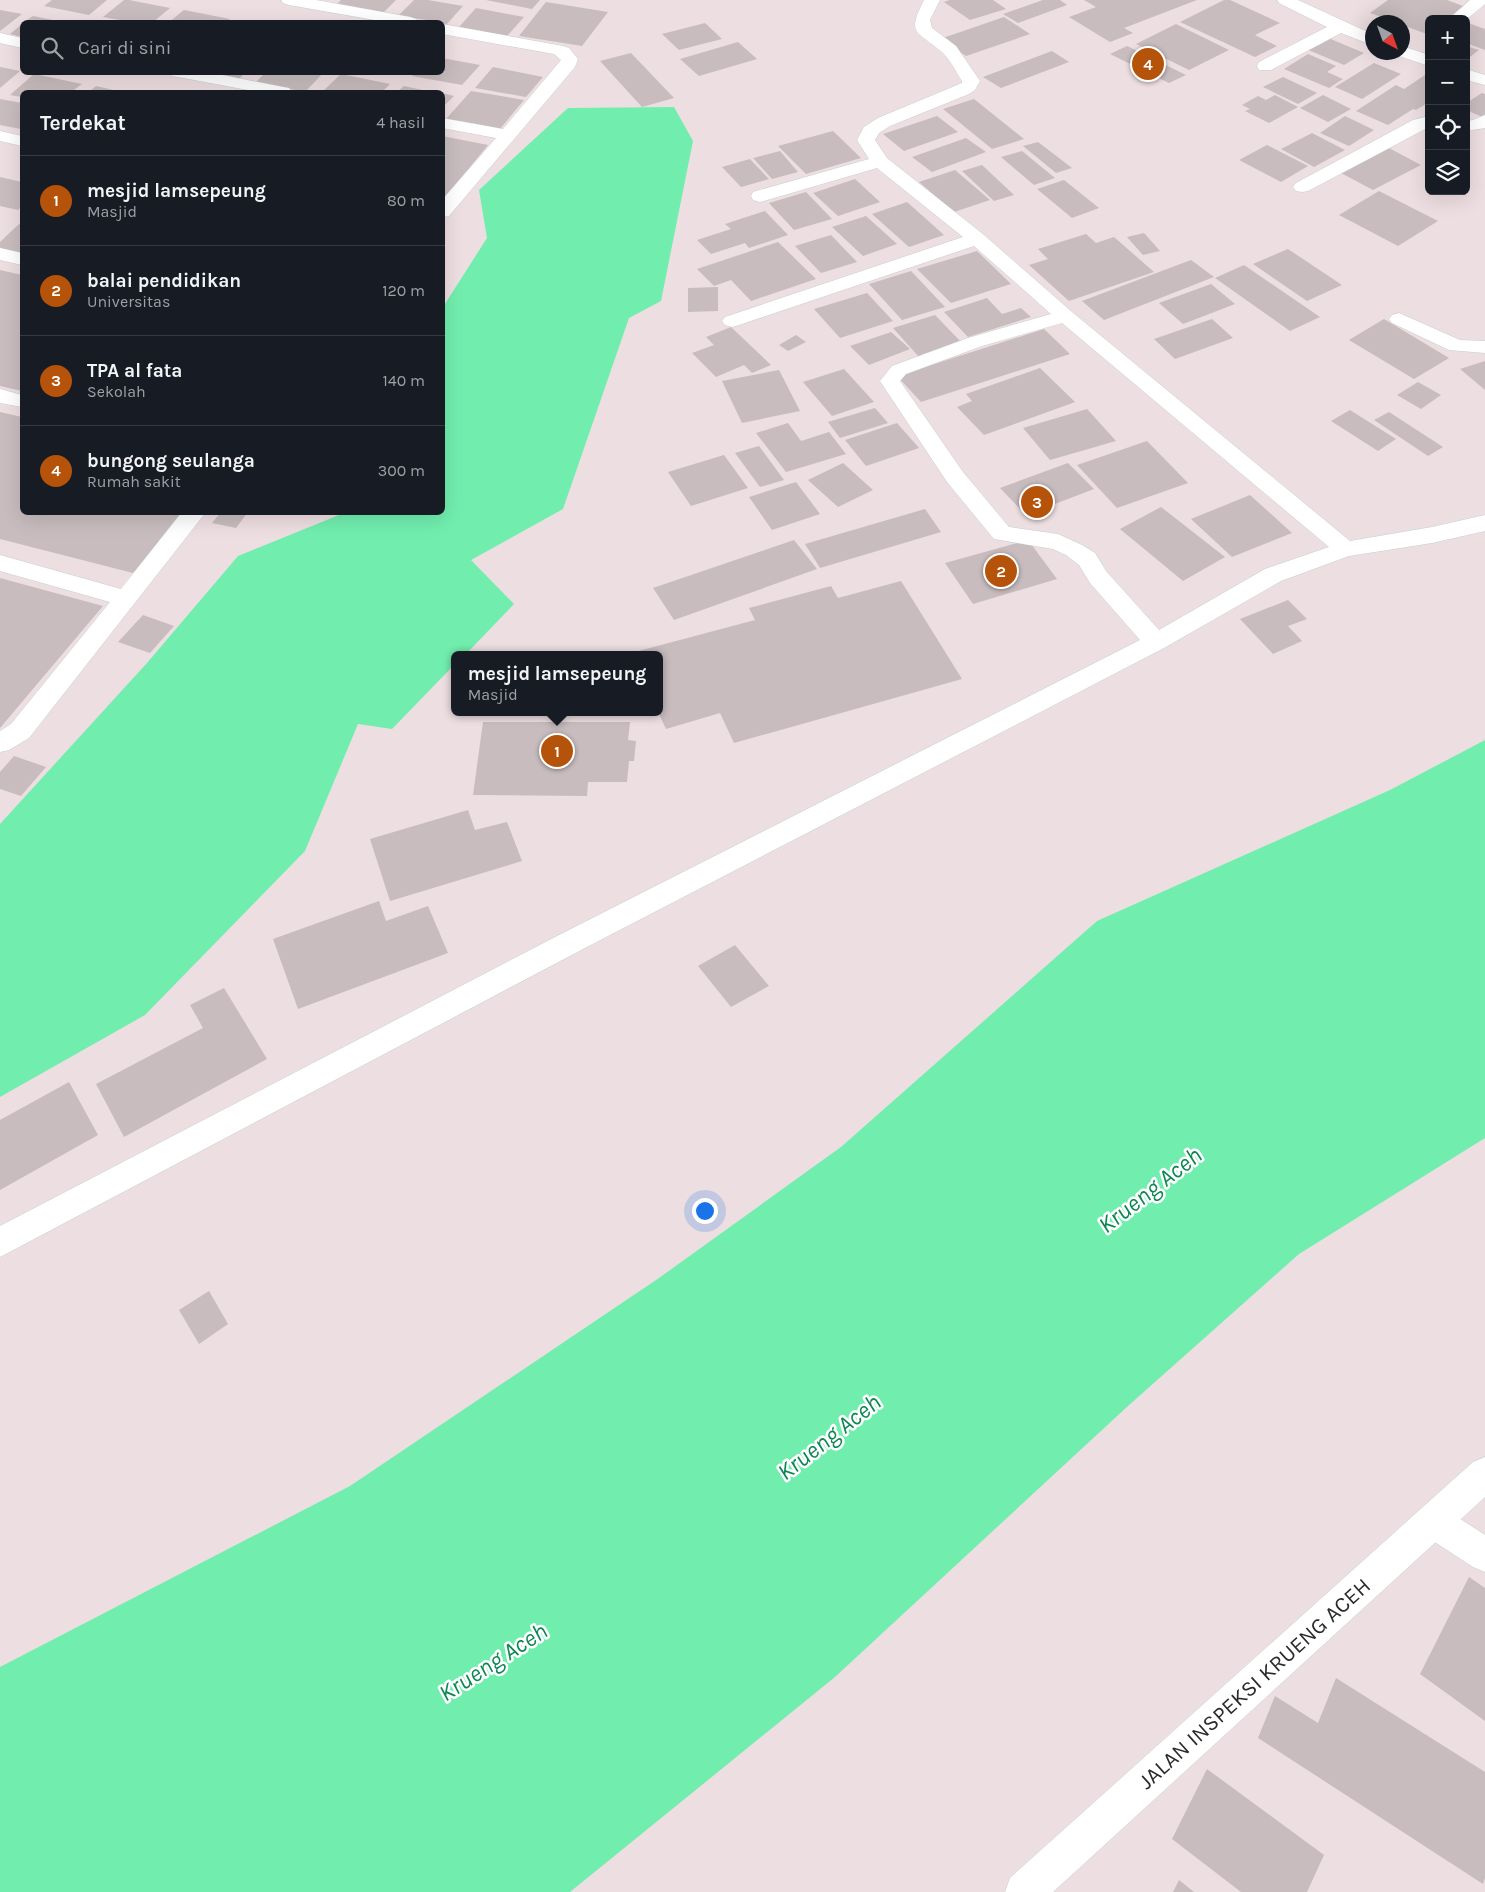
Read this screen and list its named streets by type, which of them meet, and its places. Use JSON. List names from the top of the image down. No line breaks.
{"streets":{"street":["JALAN INSPEKSI KRUENG ACEH"]},"water":["Krueng Aceh"],"north":"bottom right","page":{"map_buttons":["+","−"],"search":"Cari di sini","pins":["4","3","2","1"],"heading":["Terdekat","4 hasil"],"list":[{"mark":"1","name":"mesjid lamsepeung","note":"Masjid","value":"80 m"},{"mark":"2","name":"balai pendidikan","note":"Universitas","value":"120 m"},{"mark":"3","name":"TPA al fata","note":"Sekolah","value":"140 m"},{"mark":"4","name":"bungong seulanga","note":"Rumah sakit","value":"300 m"}],"popup":["mesjid lamsepeung","Masjid"]}}
